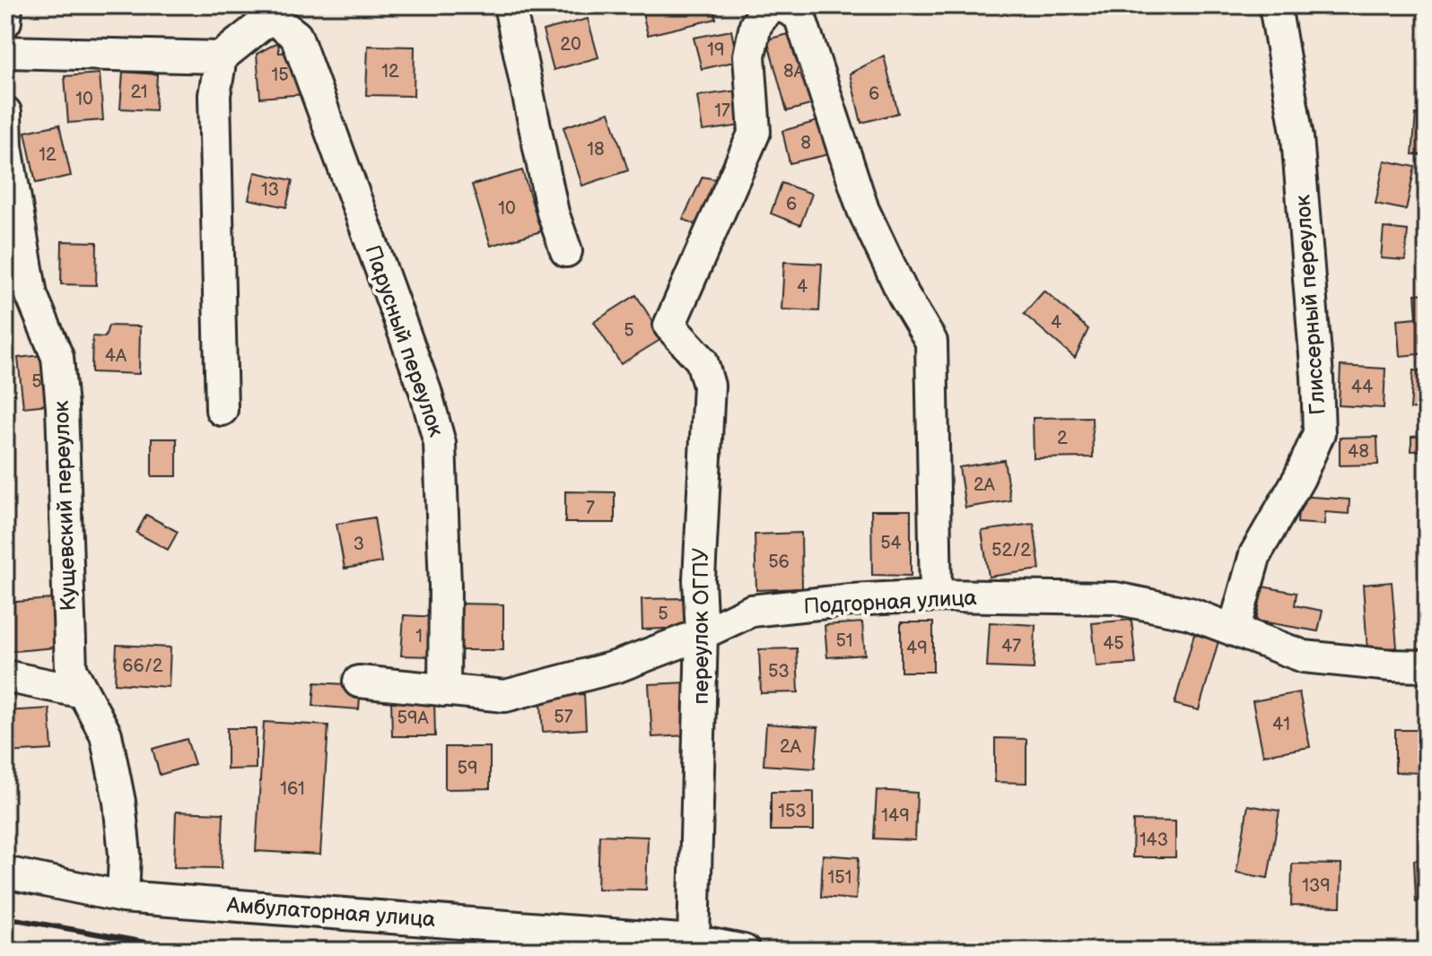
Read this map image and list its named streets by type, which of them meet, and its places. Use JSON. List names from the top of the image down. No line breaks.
{"streets":{"street":["Глиссерный переулок","Парусный переулок","Кущевский переулок","Подгорная улица","переулок ОГПУ","Амбулаторная улица"]},"crossings":[["Глиссерный переулок","Подгорная улица"],["Парусный переулок","Подгорная улица"],["Кущевский переулок","Амбулаторная улица"],["Подгорная улица","переулок ОГПУ"],["переулок ОГПУ","Амбулаторная улица"]],"house_numbers":["20","19","12","8А","15","21","6","10","17","8","18","12","13","6","10","4","4","5","4А","5","44","2","48","2А","7","54","3","52/2","56","5","1","51","45","47","49","66/2","53","57","59А","41","2А","59","161","153","149","143","151","139"]}
